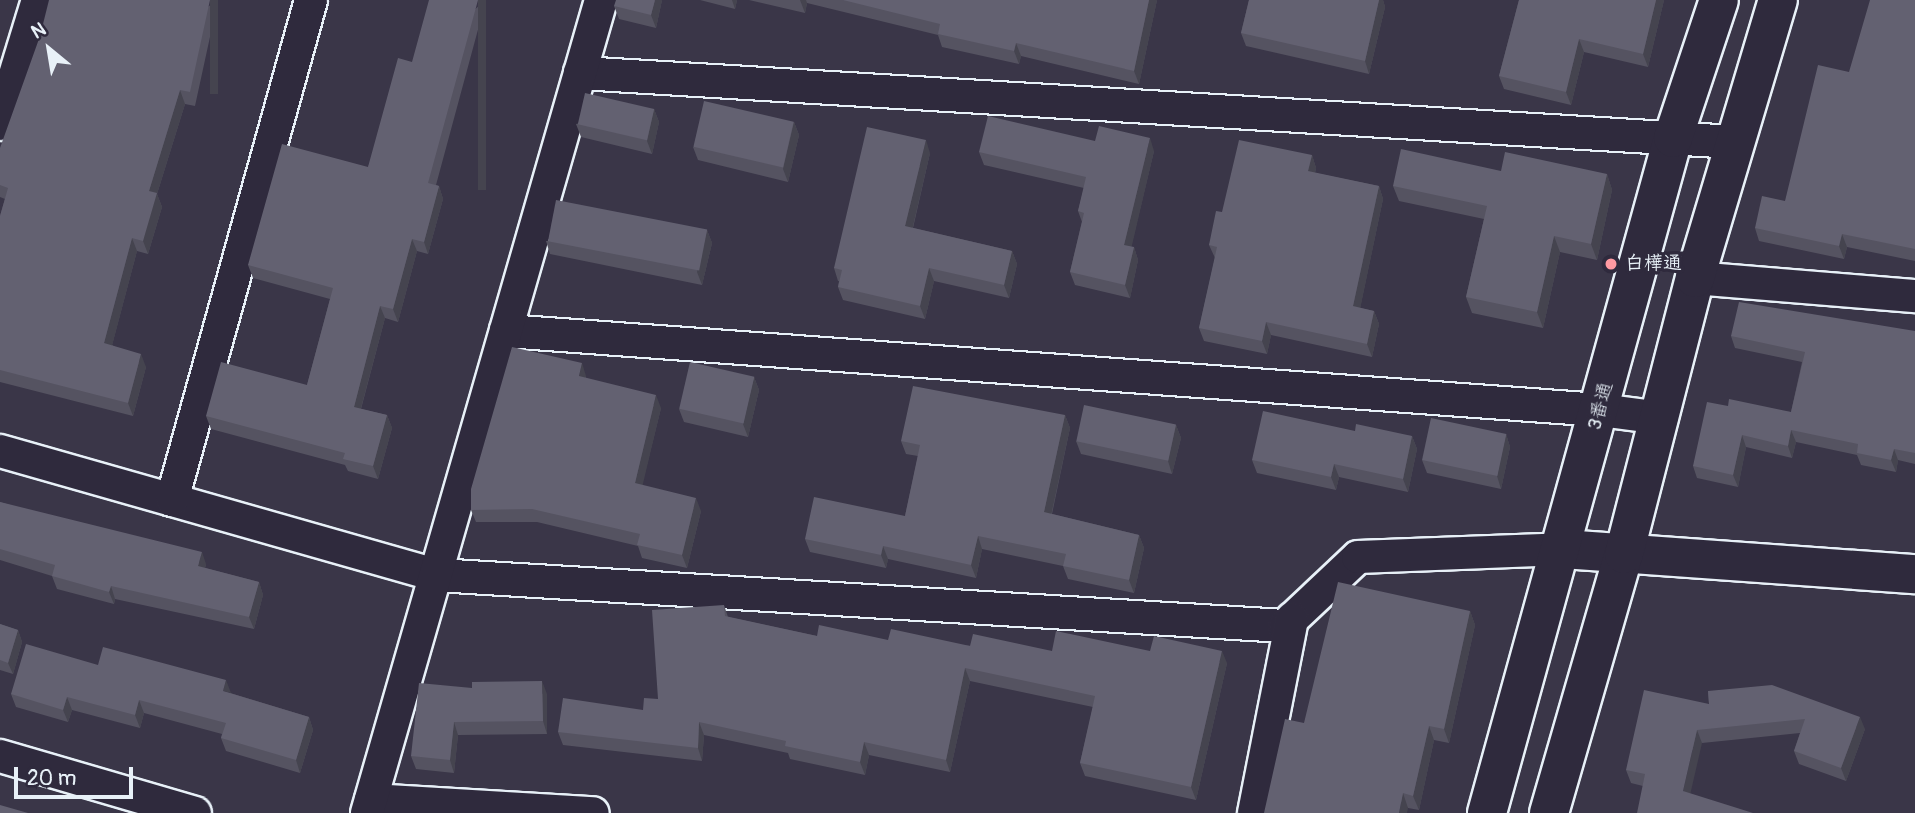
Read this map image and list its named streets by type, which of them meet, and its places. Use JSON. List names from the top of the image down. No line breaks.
{"streets":{"street":["3番通"]},"places":["白樺通"],"scale_bar":"20 m","north":"top left"}
